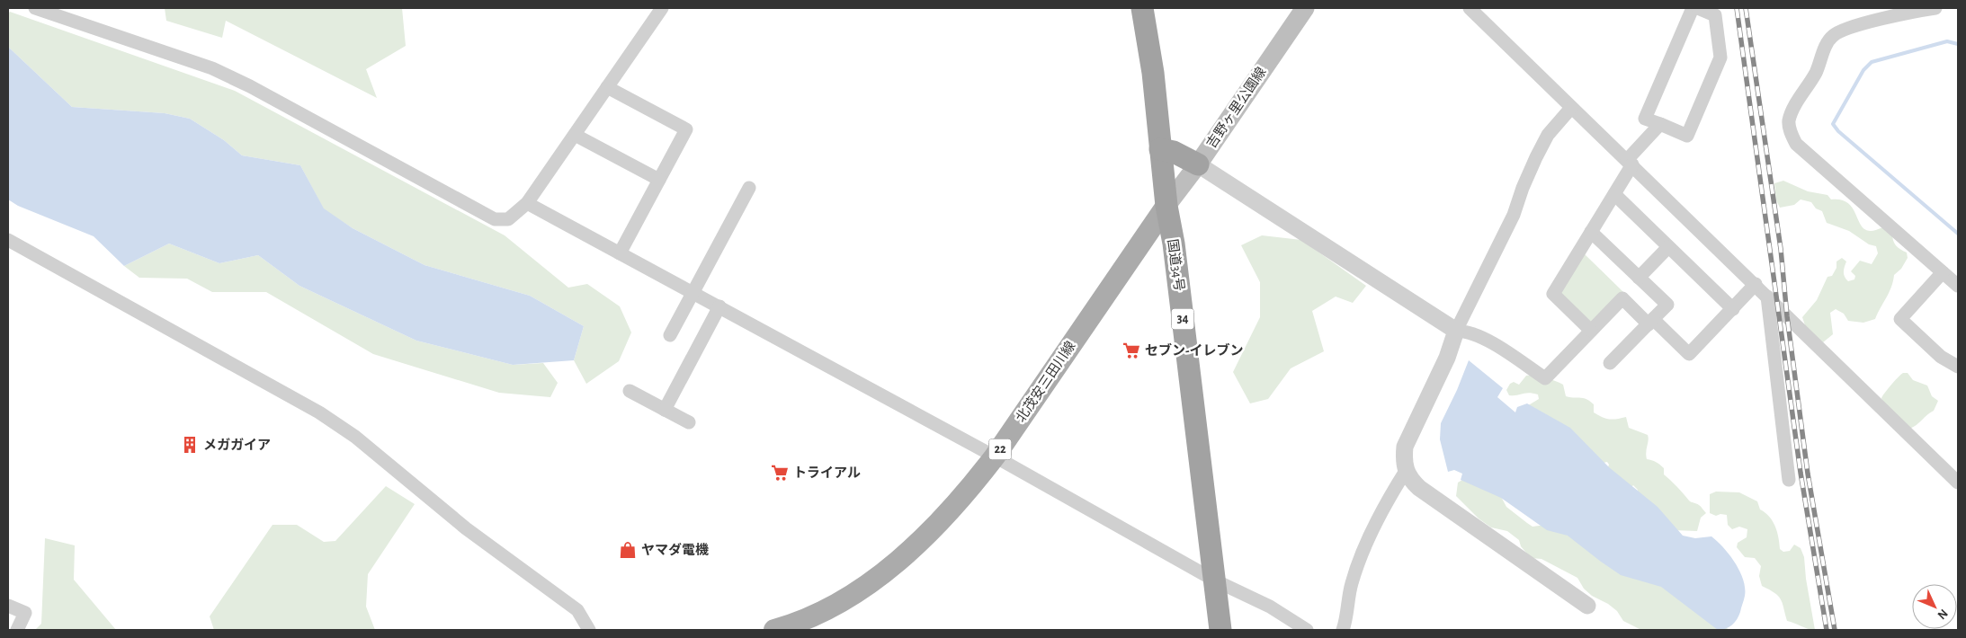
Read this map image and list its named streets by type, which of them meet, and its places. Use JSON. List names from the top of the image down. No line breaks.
{"streets":{"highway":["国道34号","34"],"main road":["吉野ヶ里公園線","北茂安三田川線","22"]},"crossings":[["吉野ヶ里公園線","国道34号"],["吉野ヶ里公園線","北茂安三田川線"],["国道34号","北茂安三田川線"]],"places":{"supermarket":["セブン-イレブン","トライアル"],"building":["メガガイア"],"shop":["ヤマダ電機"]},"north":"bottom right"}
